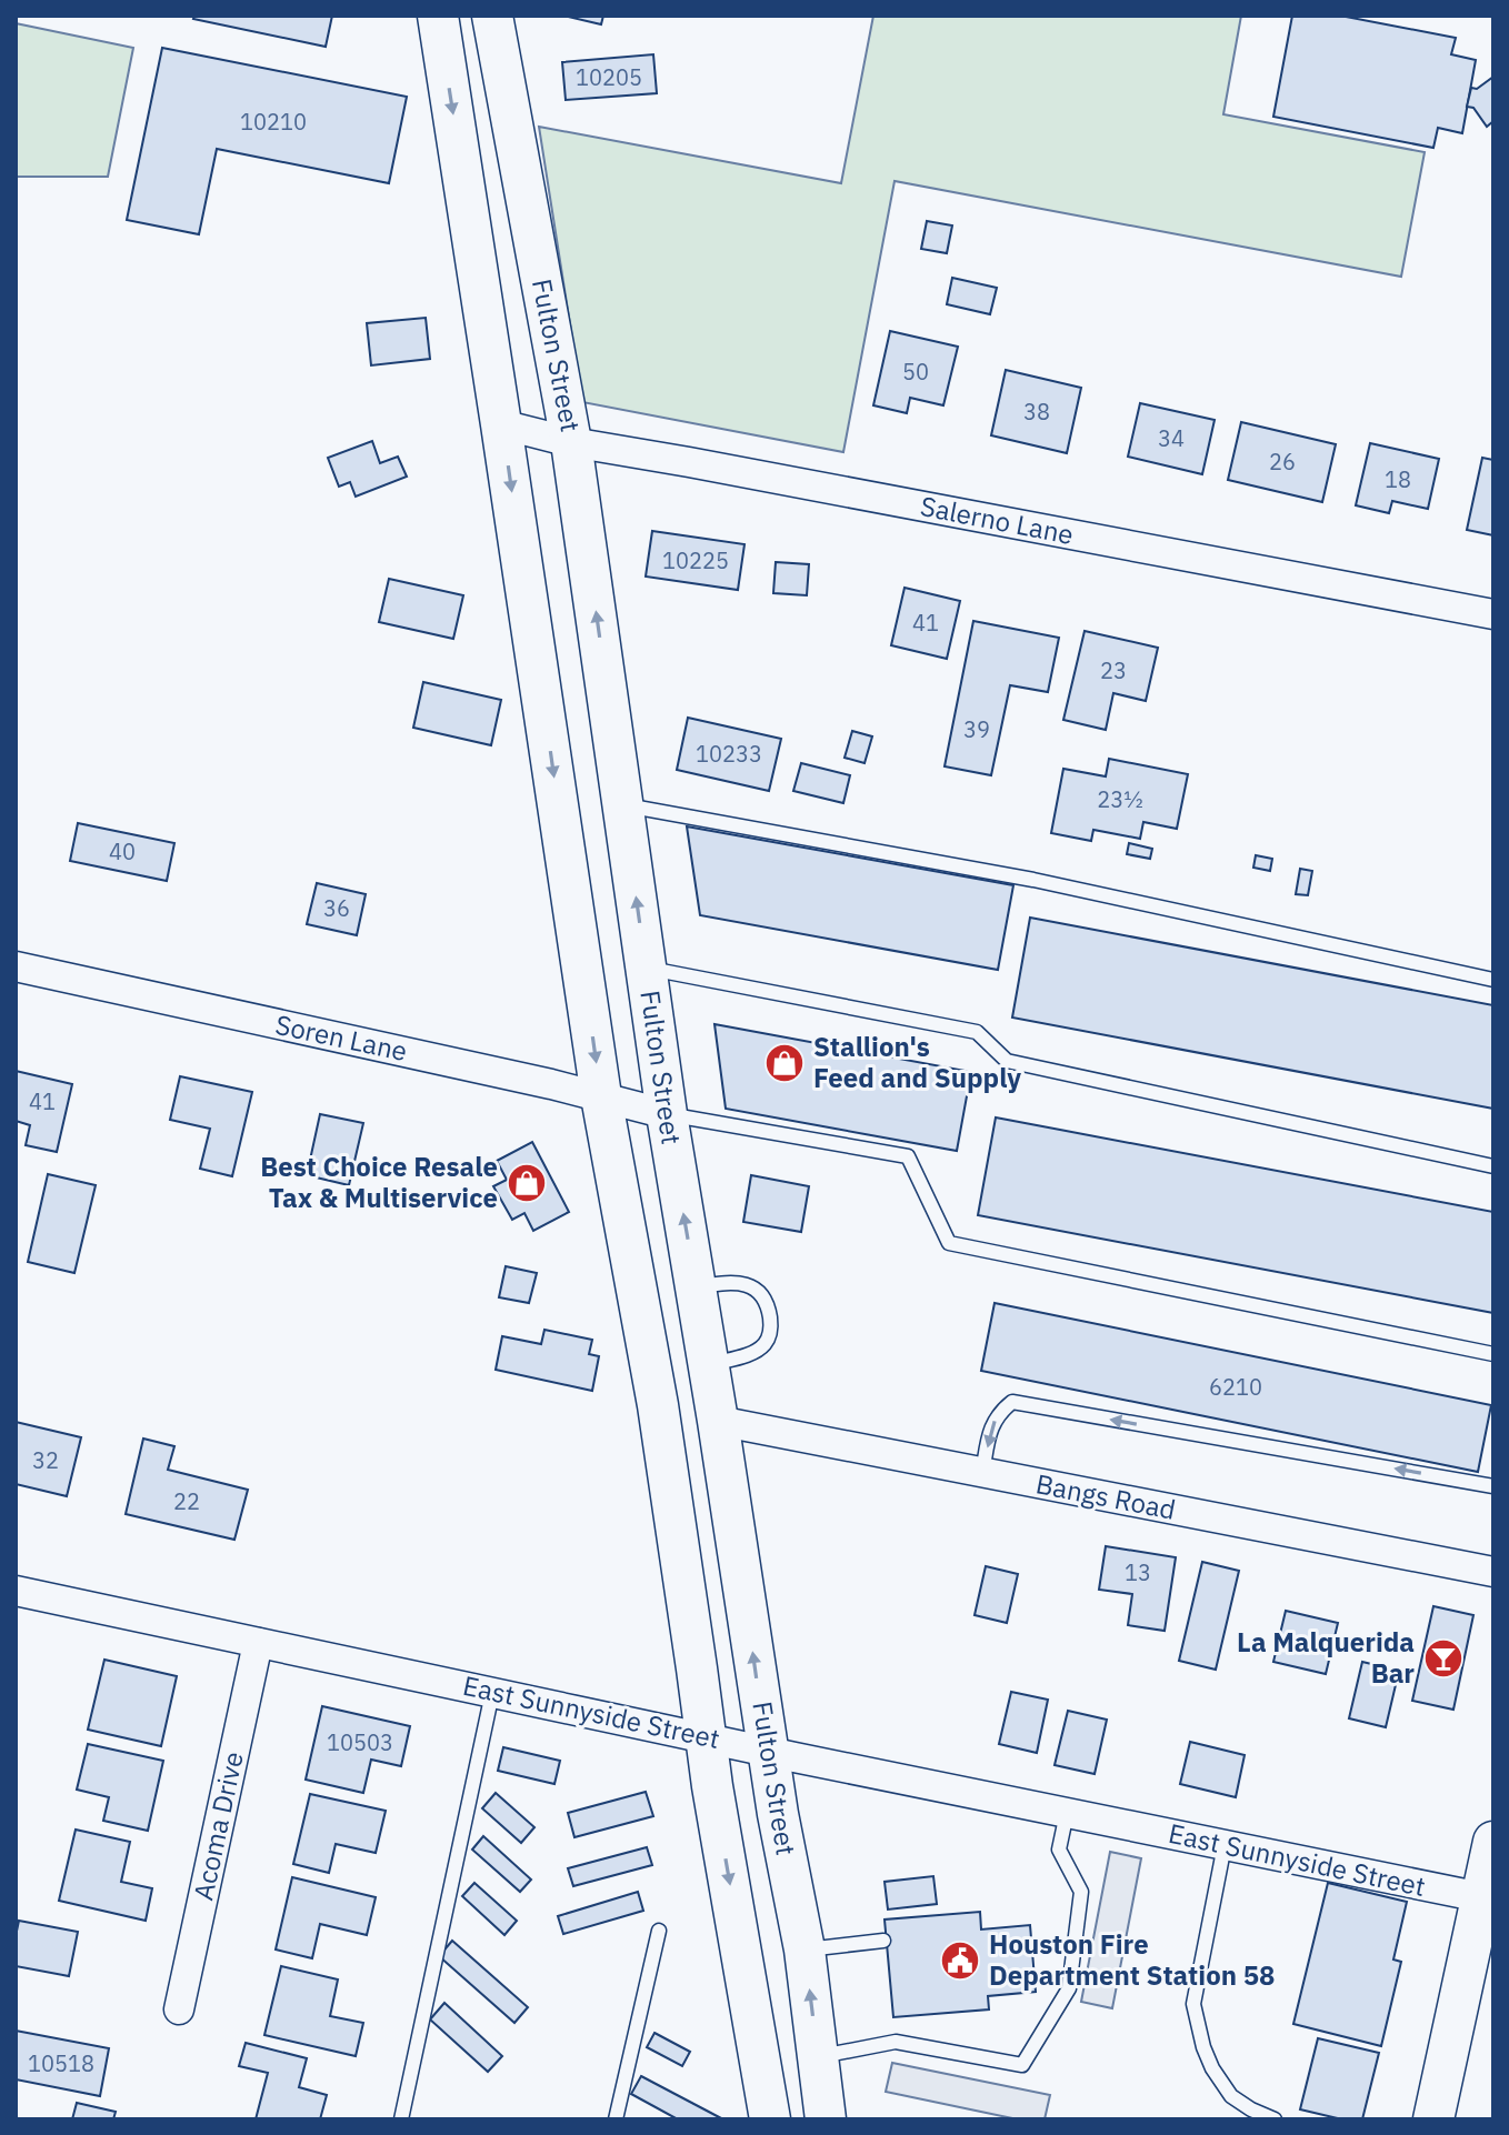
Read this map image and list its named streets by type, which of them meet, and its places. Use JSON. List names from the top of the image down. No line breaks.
{"streets":{"street":["Fulton Street","Salerno Lane","Soren Lane","Bangs Road","East Sunnyside Street","Acoma Drive"]},"crossings":[["Fulton Street","Salerno Lane"],["Fulton Street","Soren Lane"],["Fulton Street","Bangs Road"],["Fulton Street","East Sunnyside Street"],["East Sunnyside Street","Acoma Drive"]],"places":{"shop":["Stallion's Feed and Supply","Best Choice Resale Tax & Multiservice"],"bar":["La Malquerida Bar"],"public building":["Houston Fire Department Station 58"]},"house_numbers":["10205","10210","50","38","34","26","18","10225","41","23","39","10233","23½","40","36","41","6210","32","22","13","10503","10518"]}
